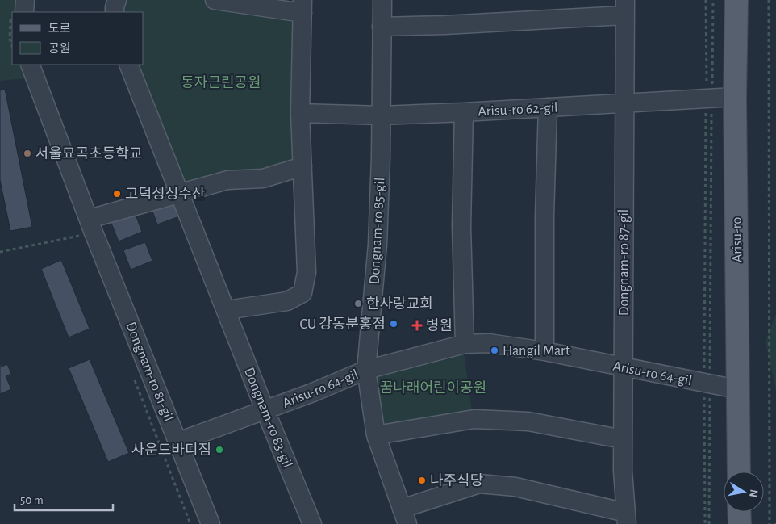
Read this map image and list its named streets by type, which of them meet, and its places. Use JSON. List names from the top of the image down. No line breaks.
{"streets":{"main road":["Arisu-ro"],"street":["Arisu-ro 62-gil","Dongnam-ro 85-gil","Dongnam-ro 87-gil","Dongnam-ro 81-gil","Arisu-ro 64-gil","Dongnam-ro 83-gil"]},"crossings":[["Arisu-ro 62-gil","Dongnam-ro 85-gil"],["Arisu-ro 62-gil","Arisu-ro"],["Arisu-ro 62-gil","Dongnam-ro 87-gil"],["Dongnam-ro 85-gil","Dongnam-ro 87-gil"],["Dongnam-ro 85-gil","Arisu-ro 64-gil"],["Arisu-ro","Arisu-ro 64-gil"],["Dongnam-ro 87-gil","Arisu-ro 64-gil"],["Dongnam-ro 81-gil","Arisu-ro 64-gil"],["Arisu-ro 64-gil","Dongnam-ro 83-gil"]],"parks":["동자근린공원","꿈나래어린이공원"],"places":{"other":["서울묘곡초등학교","고덕싱싱수산","한사랑교회","CU 강동분홍점","Hangil Mart","사운드바디짐","나주식당"],"health":["병원"]},"legend":["도로","공원"],"scale_bar":"50 m","north":"right"}
